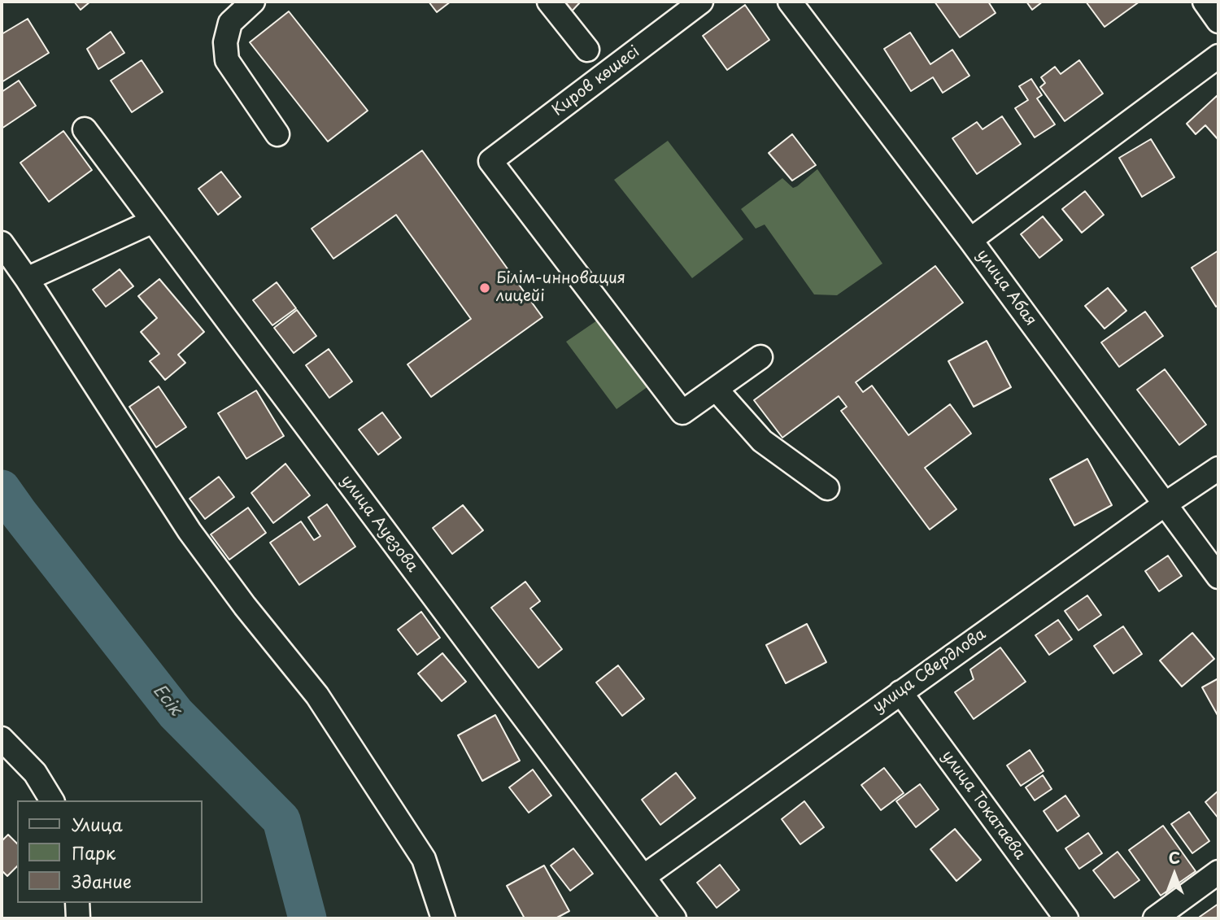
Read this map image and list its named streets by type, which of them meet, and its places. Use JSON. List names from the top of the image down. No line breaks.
{"streets":{"street":["Киров көшесі","улица Абая","улица Ауезова","улица Свердлова","улица Токатаева"]},"crossings":[["улица Абая","улица Свердлова"],["улица Ауезова","улица Свердлова"],["улица Свердлова","улица Токатаева"]],"water":["Есік"],"places":["Білім-инновация лицейі"],"legend":["Улица","Парк","Здание"],"north":"top"}
